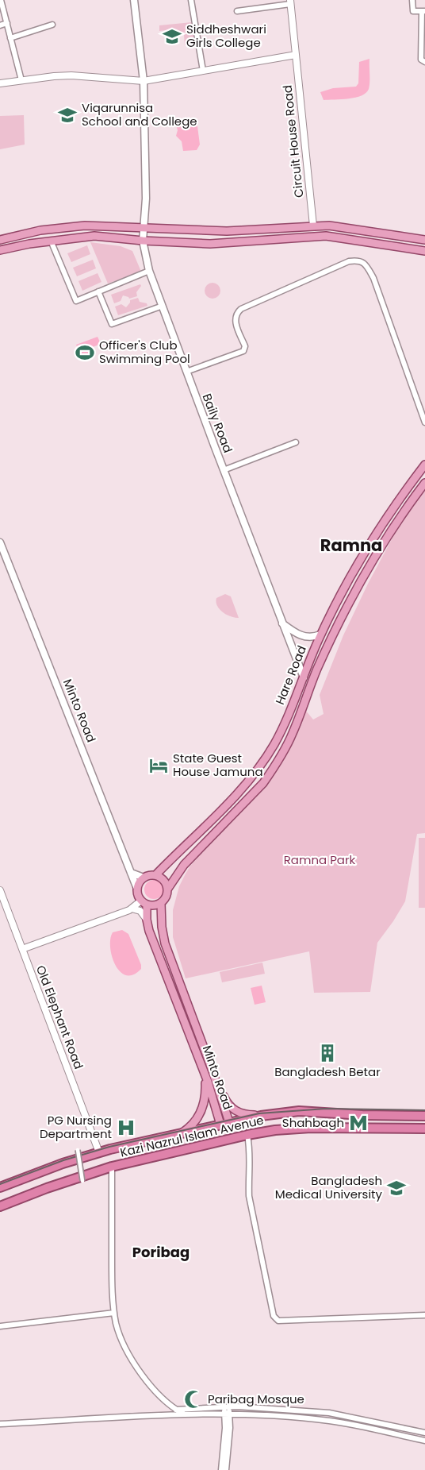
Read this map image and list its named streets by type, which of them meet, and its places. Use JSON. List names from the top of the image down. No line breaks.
{"streets":{"highway":["Kazi Nazrul Islam Avenue"],"main road":["Baily Road","Hare Road","Minto Road"],"street":["Circuit House Road","Old Elephant Road"]},"crossings":[["Baily Road","Hare Road"],["Hare Road","Minto Road"],["Minto Road","Kazi Nazrul Islam Avenue"],["Old Elephant Road","Kazi Nazrul Islam Avenue"]],"districts":["Ramna","Poribag"],"parks":["Ramna Park"],"places":{"school or university":["Siddheshwari Girls College","Viqarunnisa School and College","Bangladesh Medical University"],"sports":["Officer's Club Swimming Pool"],"hotel":["State Guest House Jamuna"],"building":["Bangladesh Betar"],"metro station":["Shahbagh"],"hospital":["PG Nursing Department"],"mosque":["Paribag Mosque"]}}
